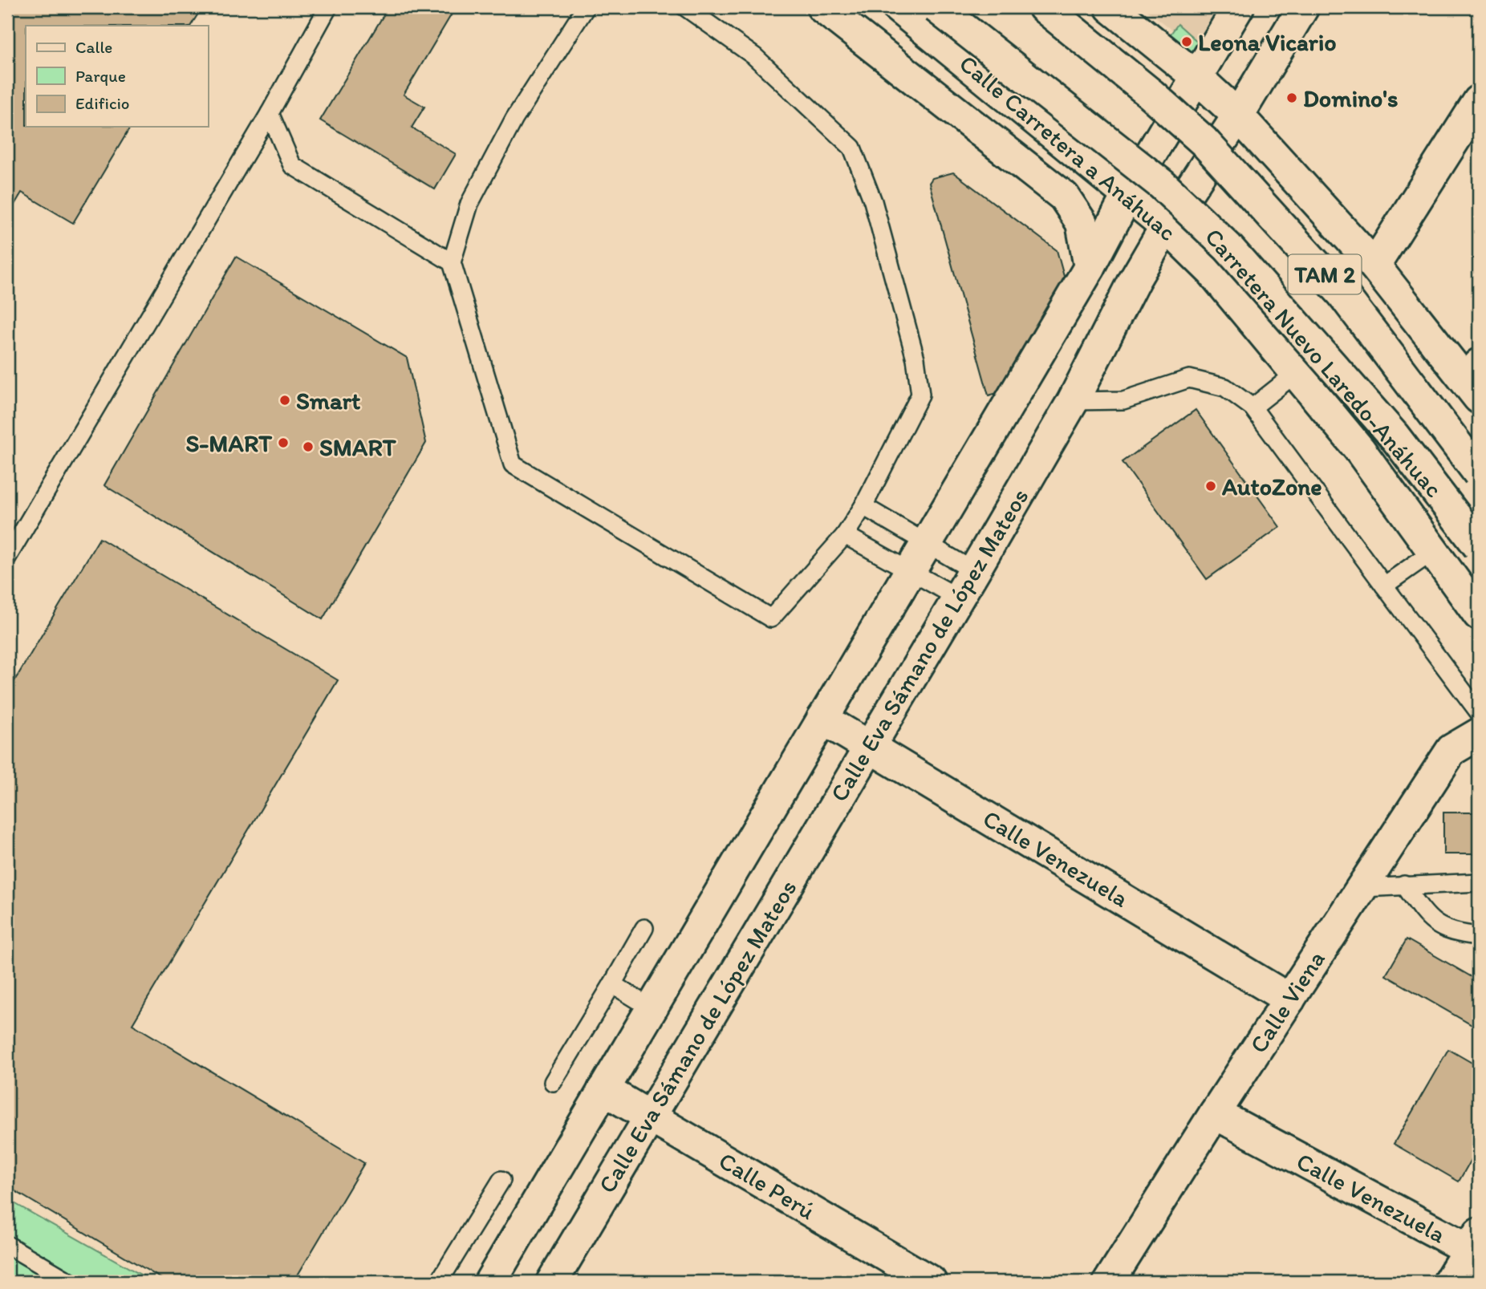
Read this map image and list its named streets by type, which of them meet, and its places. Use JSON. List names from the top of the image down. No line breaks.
{"streets":{"main road":["Calle Carretera a Anáhuac","TAM 2","Carretera Nuevo Laredo-Anáhuac","Calle Eva Sámano de López Mateos","Calle Venezuela","Calle Viena","Calle Perú"]},"crossings":[["Calle Carretera a Anáhuac","Calle Eva Sámano de López Mateos"],["Calle Eva Sámano de López Mateos","Calle Venezuela"],["Calle Eva Sámano de López Mateos","Calle Perú"],["Calle Venezuela","Calle Viena"]],"places":["Leona Vicario","Domino's","Smart","S-MART","SMART","AutoZone"],"legend":["Calle","Parque","Edificio"]}
